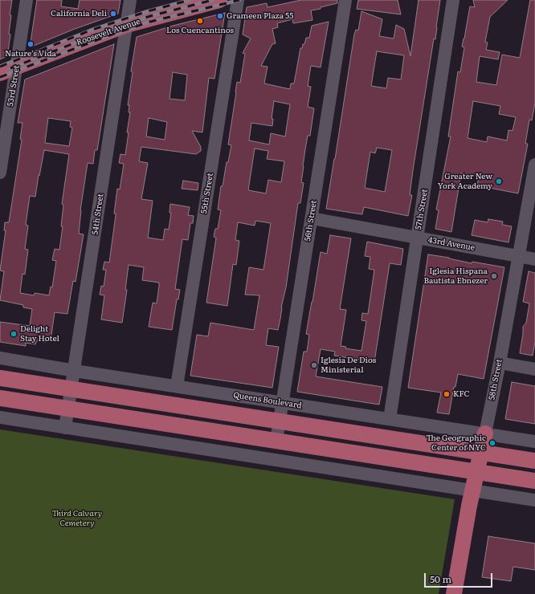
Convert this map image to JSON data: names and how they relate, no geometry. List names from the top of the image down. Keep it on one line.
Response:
{"streets":{"main road":["Roosevelt Avenue","58th Street"],"street":["53rd Street","55th Street","57th Street","54th Street","56th Street","43rd Avenue","Queens Boulevard"]},"crossings":[["Roosevelt Avenue","53rd Street"],["Roosevelt Avenue","54th Street"],["55th Street","Queens Boulevard"],["57th Street","43rd Avenue"],["57th Street","Queens Boulevard"],["54th Street","Queens Boulevard"],["56th Street","43rd Avenue"],["56th Street","Queens Boulevard"],["43rd Avenue","58th Street"],["58th Street","Queens Boulevard"]],"parks":["Third Calvary Cemetery"],"places":["California Deli","Grameen Plaza 55","Los Cuencantinos","Nature’s Vida","Greater New York Academy","Iglesia Hispana Bautista Ebnezer","Delight Stay Hotel","Iglesia De Dios Ministerial","KFC","The Geographic Center of NYC"],"scale_bar":"50 m"}
